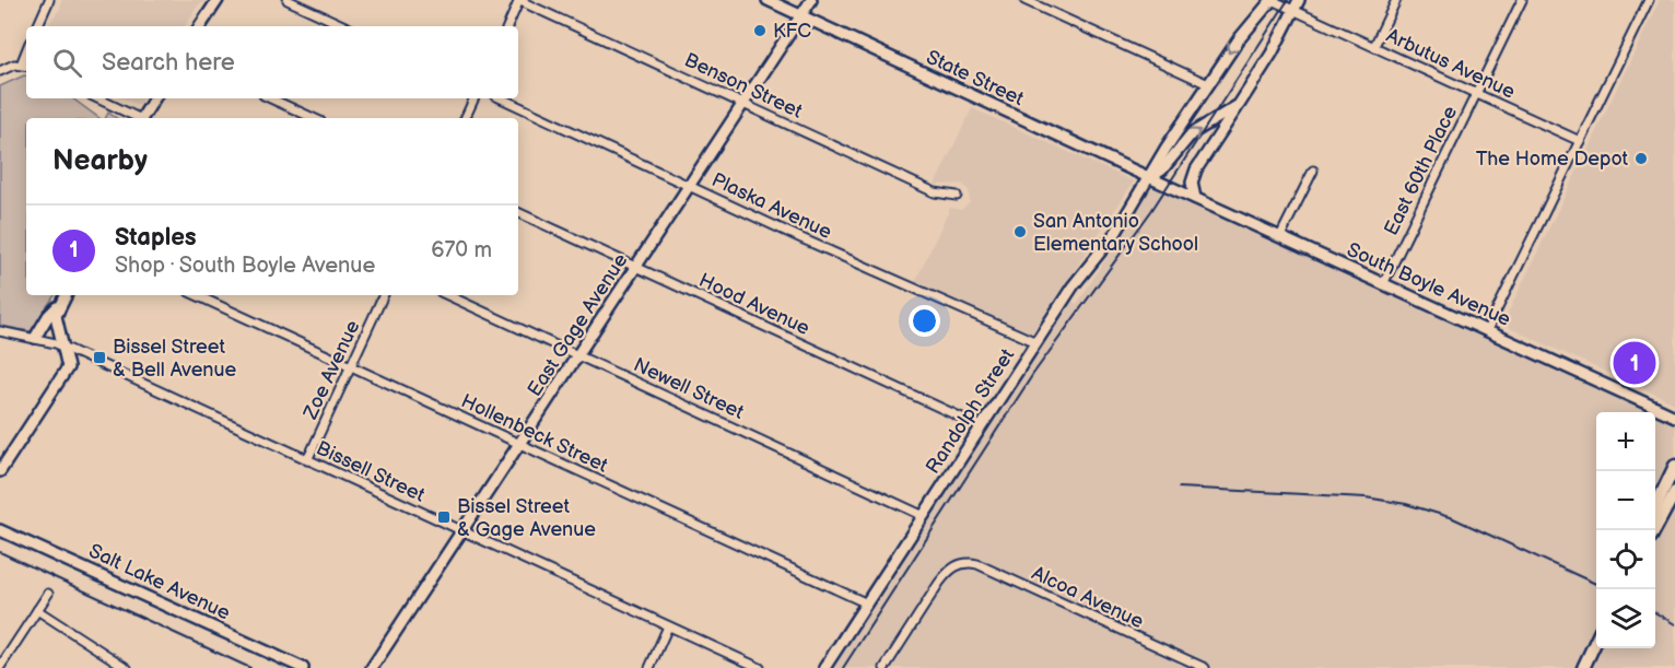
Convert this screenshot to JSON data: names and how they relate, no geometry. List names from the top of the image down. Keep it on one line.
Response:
{"streets":{"main road":["State Street","South Boyle Avenue","East Gage Avenue","Randolph Street","Salt Lake Avenue"],"street":["Arbutus Avenue","Benson Street","East 60th Place","Plaska Avenue","Hood Avenue","Zoe Avenue","Newell Street","Hollenbeck Street","Bissell Street","Alcoa Avenue"]},"crossings":[["Arbutus Avenue","East 60th Place"],["Arbutus Avenue","Randolph Street"],["State Street","South Boyle Avenue"],["State Street","East Gage Avenue"],["State Street","Randolph Street"],["Benson Street","East Gage Avenue"],["East 60th Place","South Boyle Avenue"],["Plaska Avenue","East Gage Avenue"],["Plaska Avenue","Randolph Street"],["Hood Avenue","East Gage Avenue"],["Hood Avenue","Randolph Street"],["East Gage Avenue","Newell Street"],["East Gage Avenue","Hollenbeck Street"],["East Gage Avenue","Bissell Street"],["Zoe Avenue","Hollenbeck Street"],["Zoe Avenue","Bissell Street"],["Newell Street","Randolph Street"],["Randolph Street","Hollenbeck Street"]],"places":{"other":["KFC","The Home Depot","San Antonio Elementary School"],"transit":["Bissel Street & Bell Avenue","Bissel Street & Gage Avenue"]},"page":{"search":"Search here","heading":"Nearby","list":[{"mark":"1","name":"Staples","note":"Shop · South Boyle Avenue","value":"670 m"}],"pins":"1","map_buttons":["+","−"]}}
